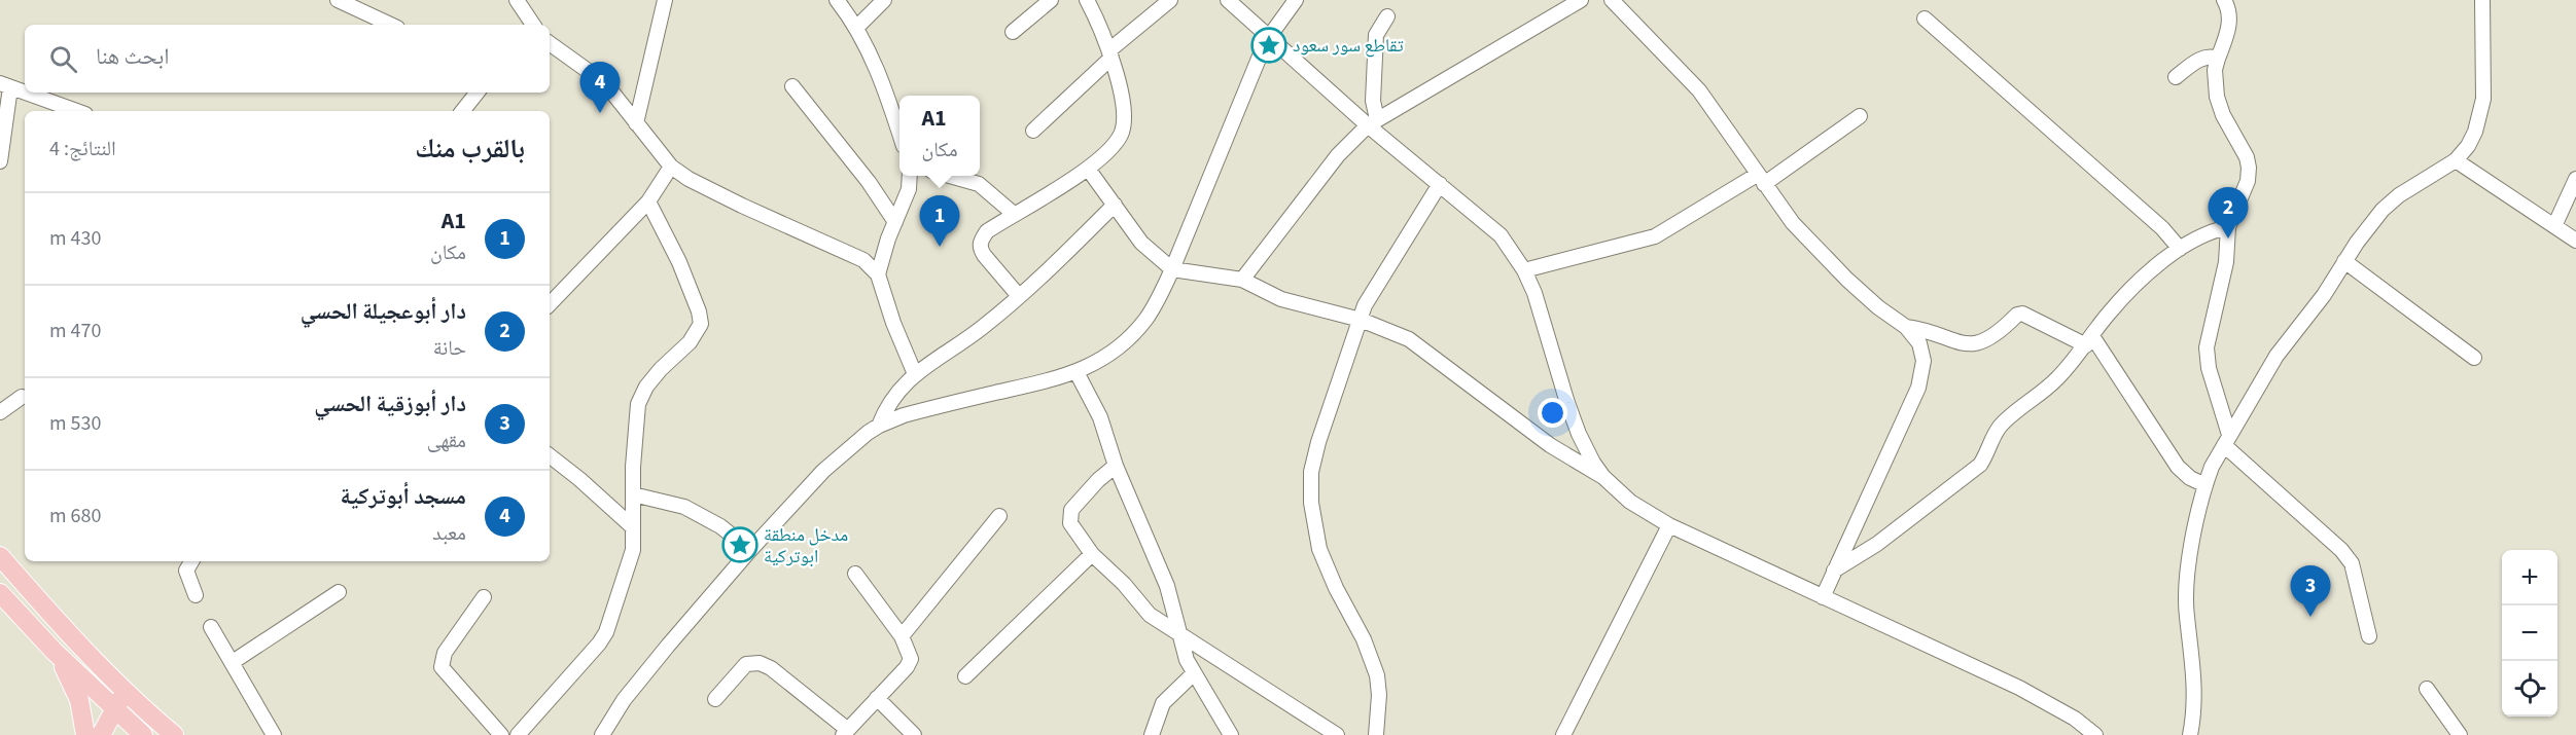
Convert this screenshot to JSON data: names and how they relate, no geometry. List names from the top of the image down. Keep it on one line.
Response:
{"places":{"place":["تقاطع سور سعود","مدخل منطقة ابوتركية"]},"page":{"search":"ابحث هنا","pins":["4","2","1","3"],"popup":["A1","مكان"],"heading":["بالقرب منك","النتائج: 4"],"list":[{"mark":"1","name":"A1","note":"مكان","value":"430 m"},{"mark":"2","name":"دار أبوعجيلة الحسي","note":"حانة","value":"470 m"},{"mark":"3","name":"دار أبوزقية الحسي","note":"مقهى","value":"530 m"},{"mark":"4","name":"مسجد أبوتركية","note":"معبد","value":"680 m"}],"map_buttons":["+","−"]}}
